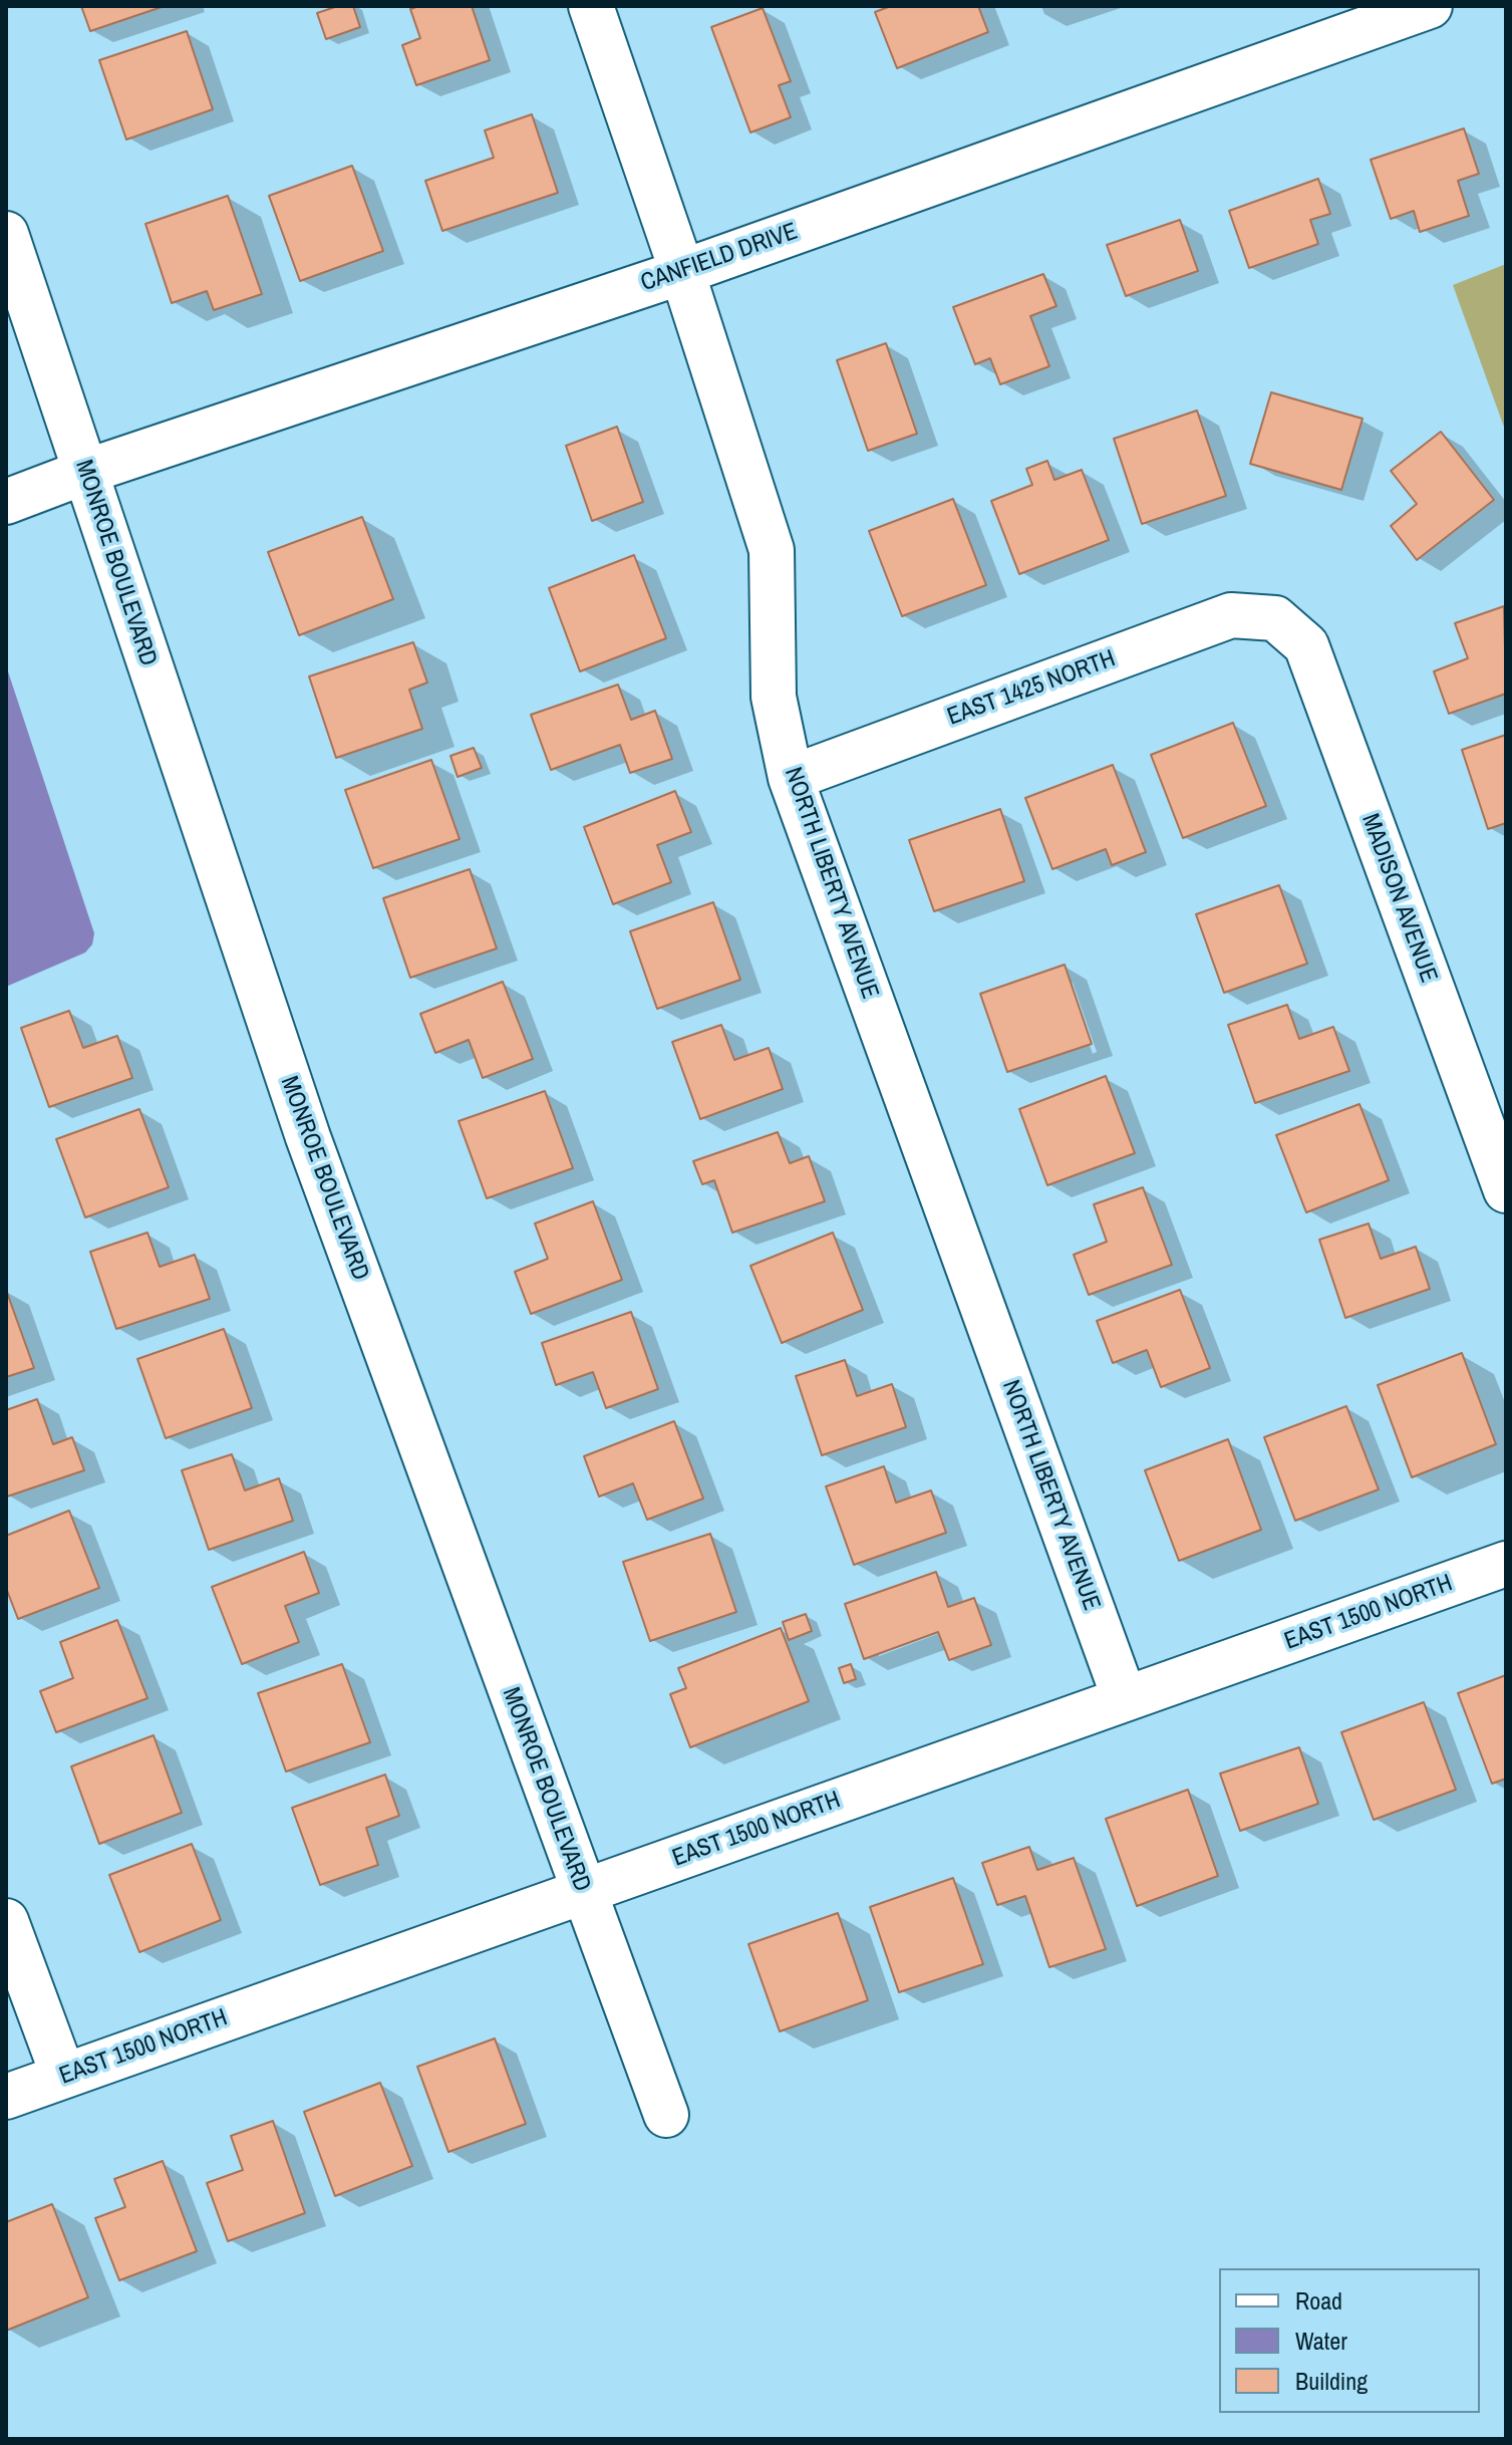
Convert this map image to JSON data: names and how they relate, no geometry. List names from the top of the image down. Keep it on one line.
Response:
{"streets":{"street":["CANFIELD DRIVE","MONROE BOULEVARD","EAST 1425 NORTH","NORTH LIBERTY AVENUE","MADISON AVENUE","EAST 1500 NORTH"]},"crossings":[["CANFIELD DRIVE","MONROE BOULEVARD"],["CANFIELD DRIVE","NORTH LIBERTY AVENUE"],["MONROE BOULEVARD","EAST 1500 NORTH"],["EAST 1425 NORTH","NORTH LIBERTY AVENUE"],["EAST 1425 NORTH","MADISON AVENUE"],["NORTH LIBERTY AVENUE","EAST 1500 NORTH"]],"legend":["Road","Water","Building"]}
